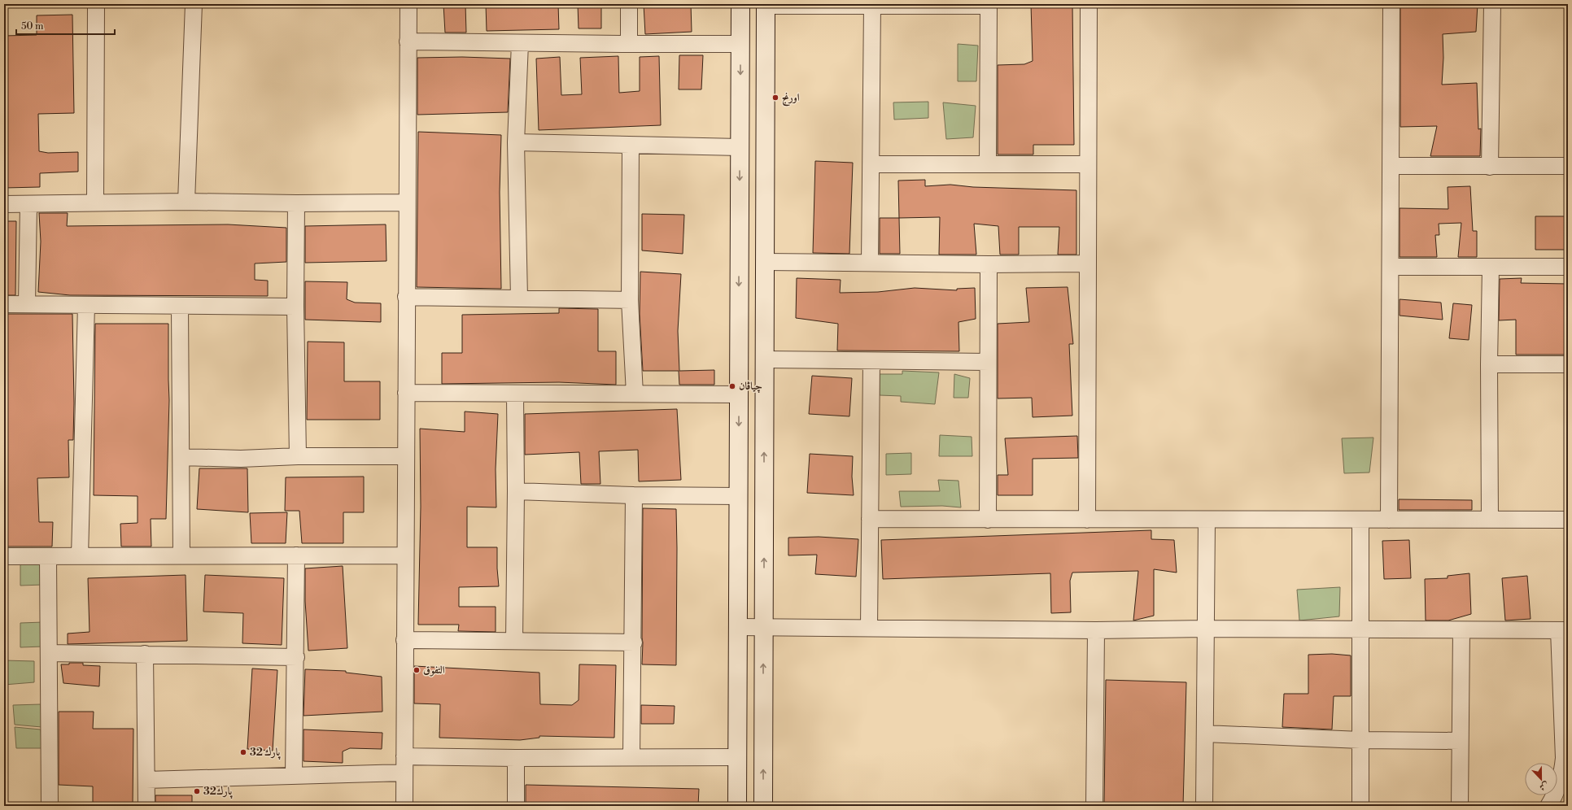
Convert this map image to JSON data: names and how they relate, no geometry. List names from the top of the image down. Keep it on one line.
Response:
{"places":["اورنج","چياڤان","التفوق","32 پارك","32پارك"],"scale_bar":"50 m","north":"bottom"}
